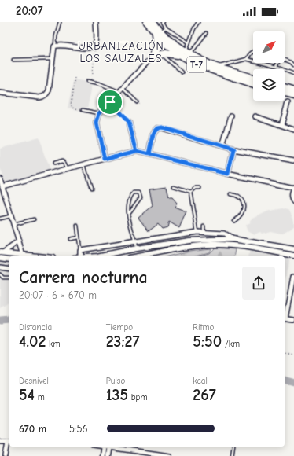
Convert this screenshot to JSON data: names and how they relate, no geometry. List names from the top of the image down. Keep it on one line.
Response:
{"streets":{"highway":["T-7"]},"districts":["URBANIZACIÓN LOS SAUZALES"],"north":"top right","page":{"status":"20:07","heading":["Carrera nocturna","20:07 · 6 × 670 m"],"stats":[["Distancia","4.02 km"],["Tiempo","23:27"],["Ritmo","5:50 /km"],["Desnivel","54 m"],["Pulso","135 bpm"],["kcal","267"]],"list":[{"name":"670 m","note":"5:56"}]}}
